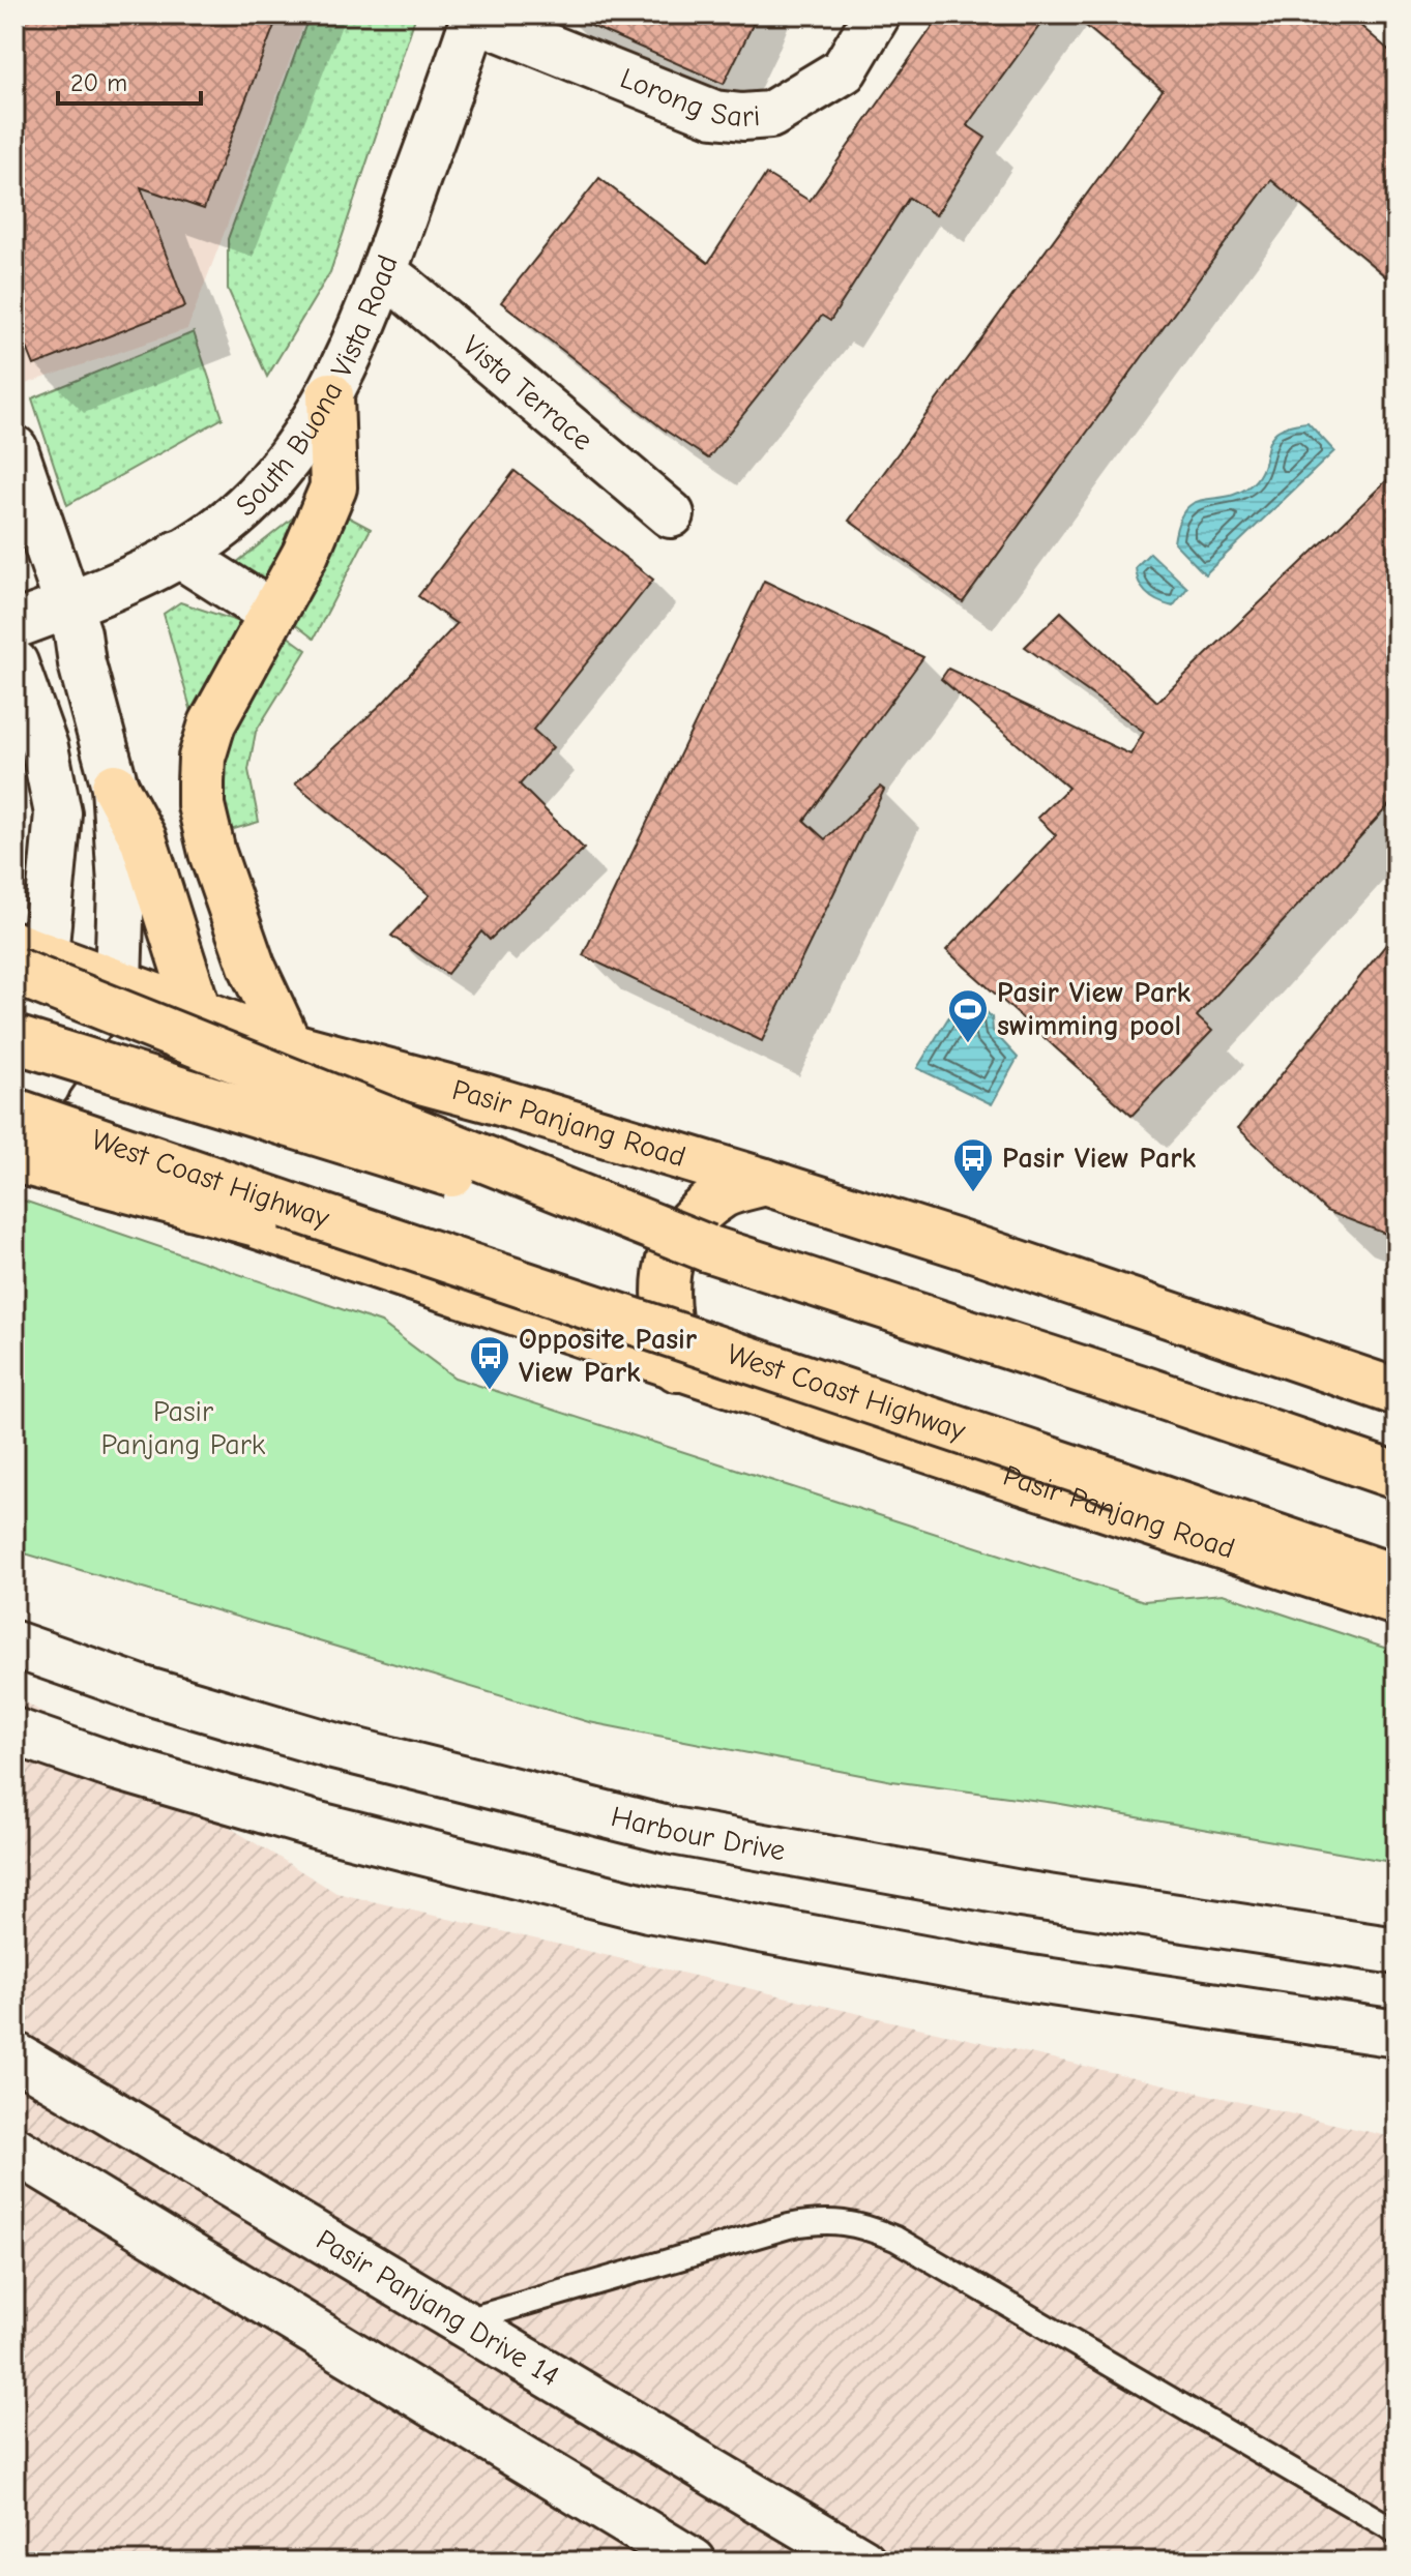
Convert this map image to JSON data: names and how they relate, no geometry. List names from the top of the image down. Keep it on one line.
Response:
{"streets":{"main road":["Pasir Panjang Road","West Coast Highway"],"street":["Lorong Sari","South Buona Vista Road","Vista Terrace","Harbour Drive","Pasir Panjang Drive 14"]},"crossings":[["Lorong Sari","South Buona Vista Road"],["South Buona Vista Road","Vista Terrace"],["Pasir Panjang Road","West Coast Highway"]],"parks":["Pasir Panjang Park"],"places":{"sports":["Pasir View Park swimming pool"],"bus stop":["Pasir View Park","Opposite Pasir View Park"]},"scale_bar":"20 m"}
